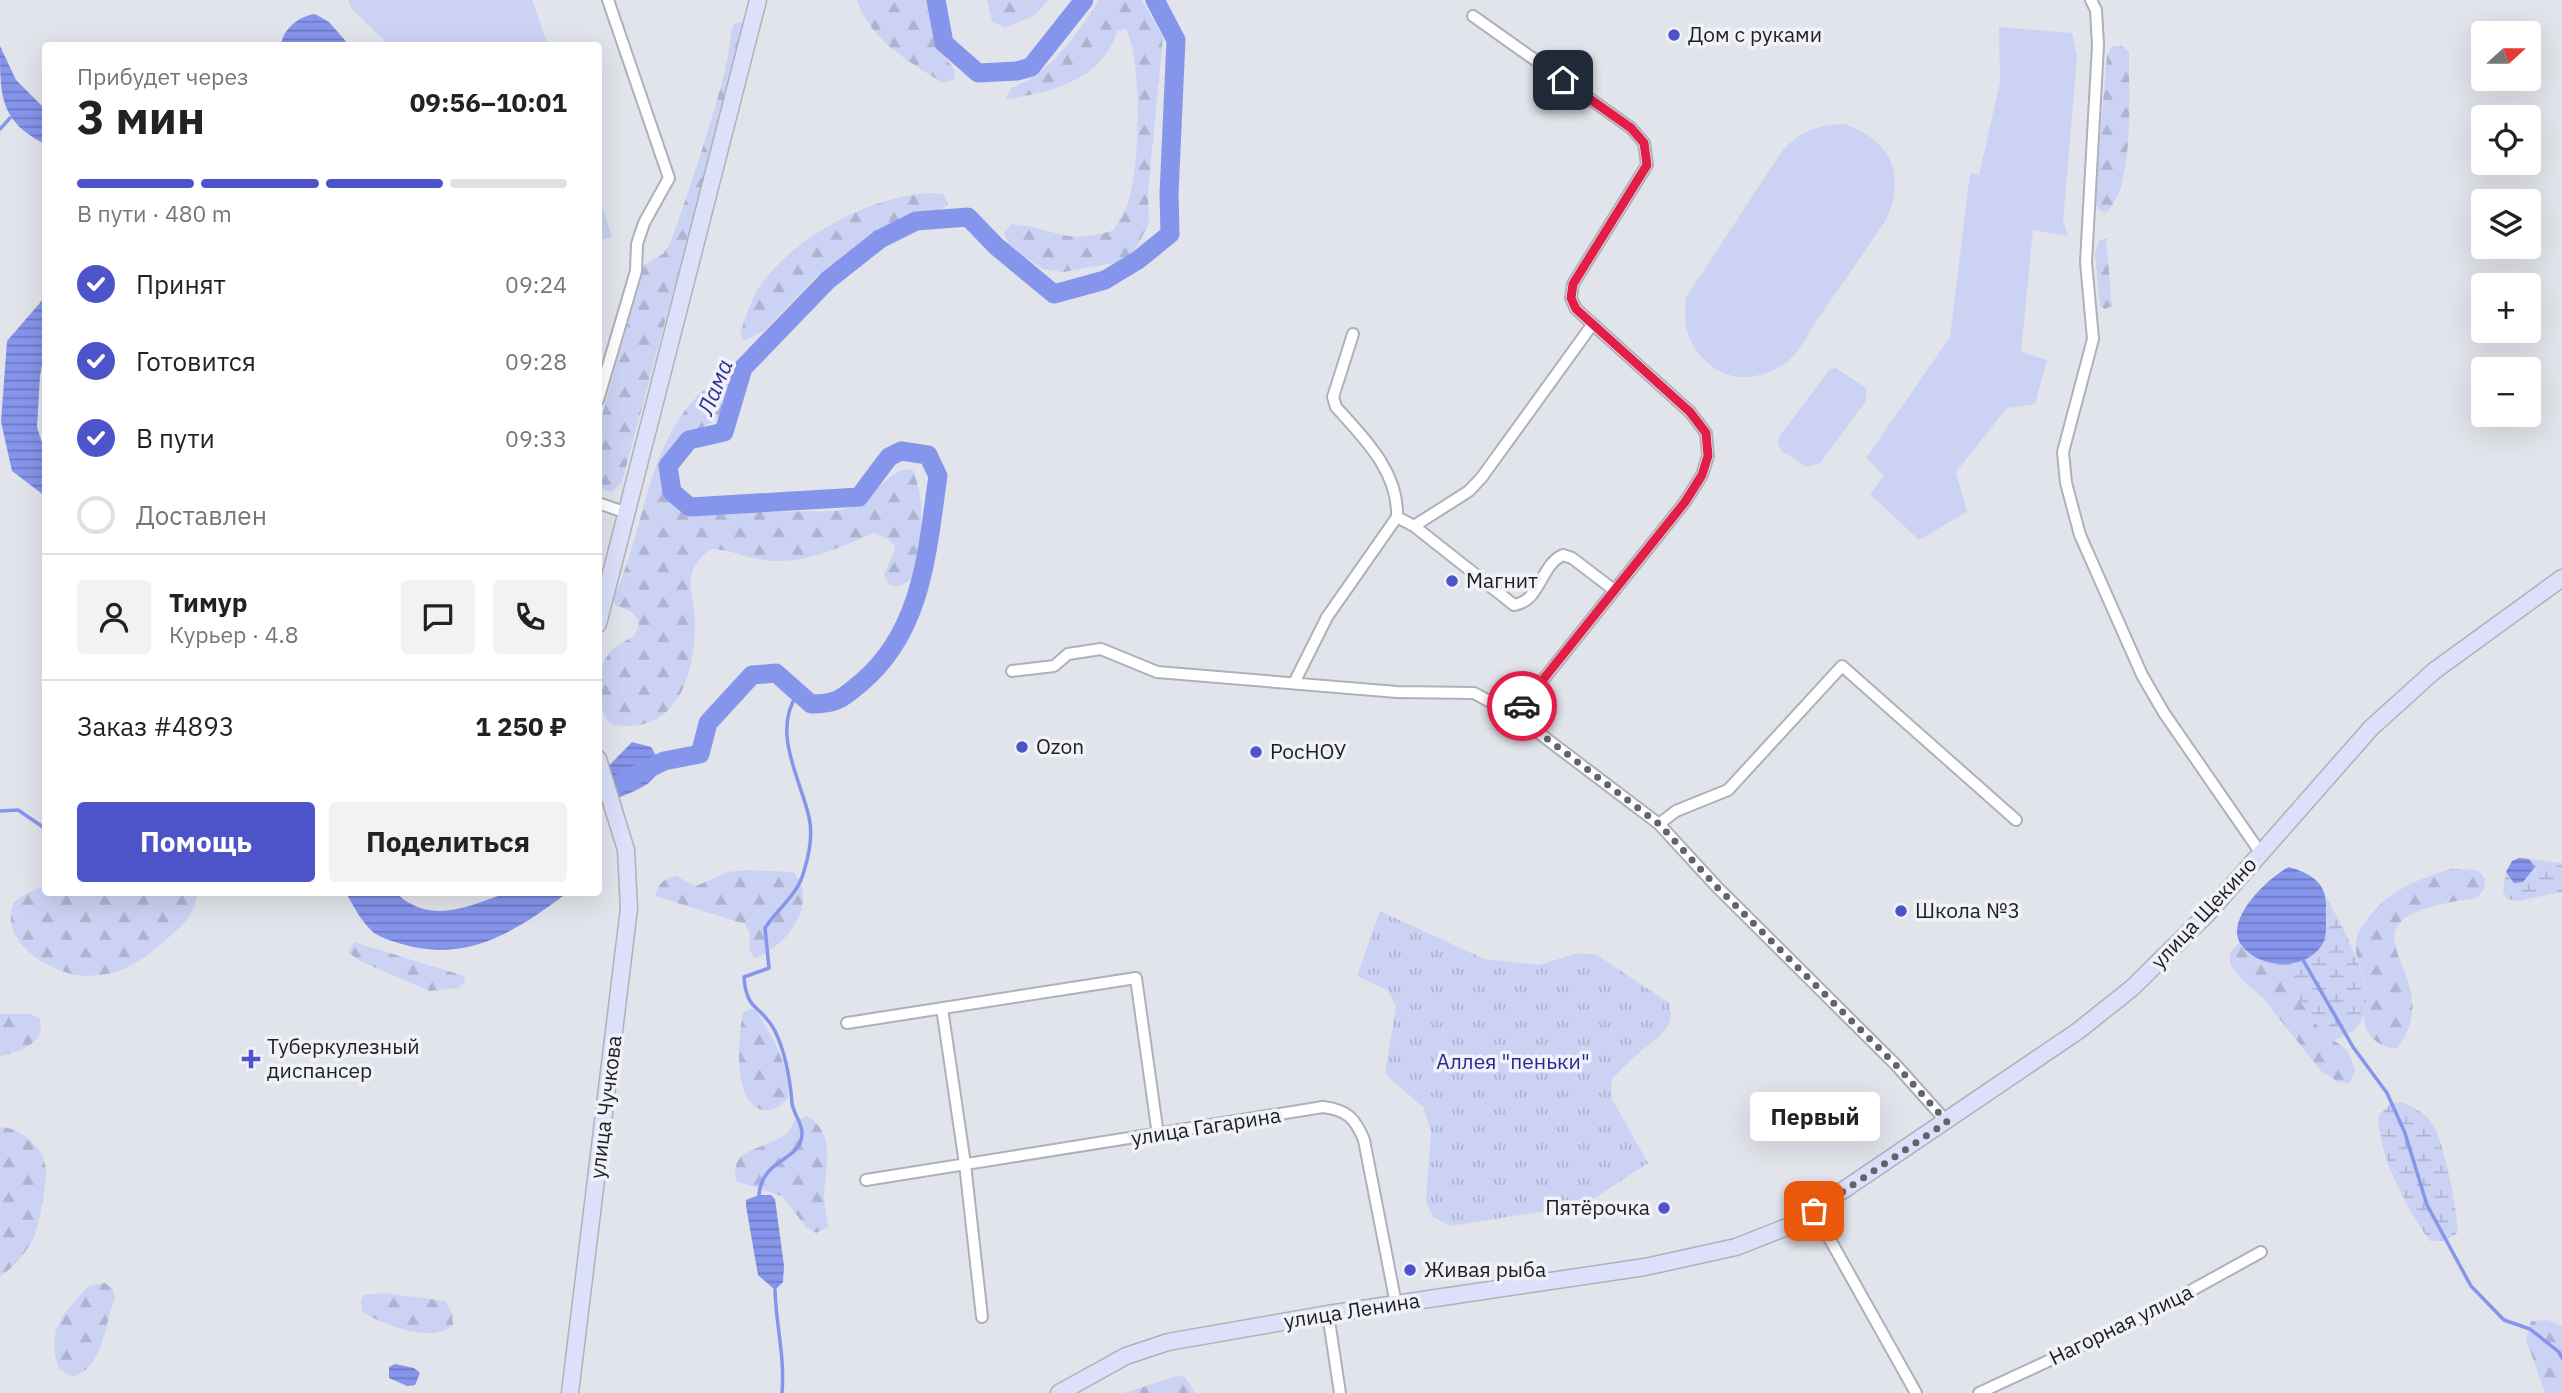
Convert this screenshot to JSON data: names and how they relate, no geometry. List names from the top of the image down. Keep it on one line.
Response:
{"streets":{"main road":["улица Щекино","улица Чучкова","улица Ленина"],"street":["улица Гагарина","Нагорная улица"]},"crossings":[["улица Щекино","улица Ленина"],["улица Гагарина","улица Ленина"]],"water":["Лама"],"parks":["Аллея \"пеньки\""],"places":{"other":["Дом с руками","Магнит","Ozon","РосНОУ","Школа №3","Пятёрочка","Первый","Живая рыба"],"health":["Туберкулезный диспансер"]},"north":"right","page":{"map_buttons":["+","−"],"heading":["3 мин","Прибудет через","09:56–10:01"],"panel":["Тимур","Курьер · 4.8","Заказ #4893","1 250 ₽"],"bar":"В пути · 480 m","list":[["Принят","09:24"],["Готовится","09:28"],["В пути","09:33"],"Доставлен"],"buttons":["Помощь","Поделиться"],"bubble":"Первый"}}
